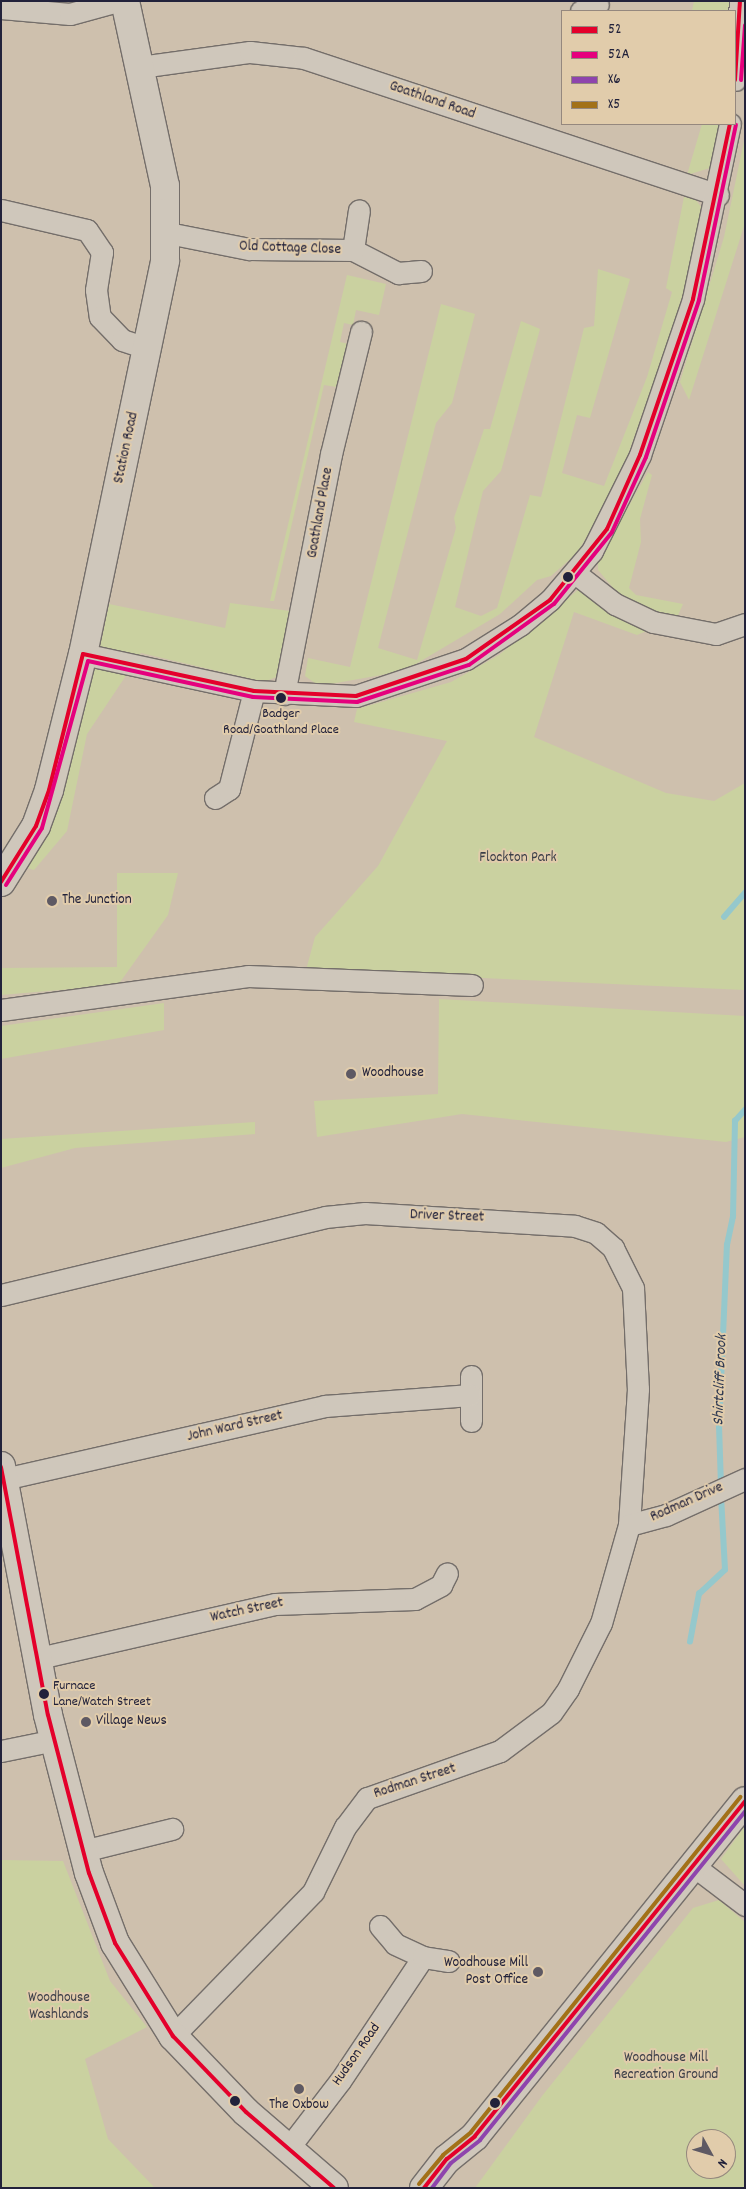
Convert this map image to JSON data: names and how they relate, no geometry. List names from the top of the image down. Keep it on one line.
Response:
{"streets":{"main road":["Station Road"],"street":["Goathland Road","Old Cottage Close","Goathland Place","Driver Street","John Ward Street","Rodman Drive","Watch Street","Rodman Street","Hudson Road"]},"crossings":[["Goathland Road","Station Road"],["Old Cottage Close","Station Road"],["Driver Street","Rodman Drive"],["Driver Street","Rodman Street"],["Rodman Drive","Rodman Street"]],"water":["Shirtcliff Brook"],"parks":["Flockton Park","Woodhouse Washlands","Woodhouse Mill Recreation Ground"],"places":["Badger Road/Goathland Place","The Junction","Woodhouse","Furnace Lane/Watch Street","Village News","Woodhouse Mill Post Office","The Oxbow"],"lines":["transit line 52","transit line 52A","transit line X5","transit line X6"],"legend":["52","52A","X6","X5"],"north":"bottom right"}
